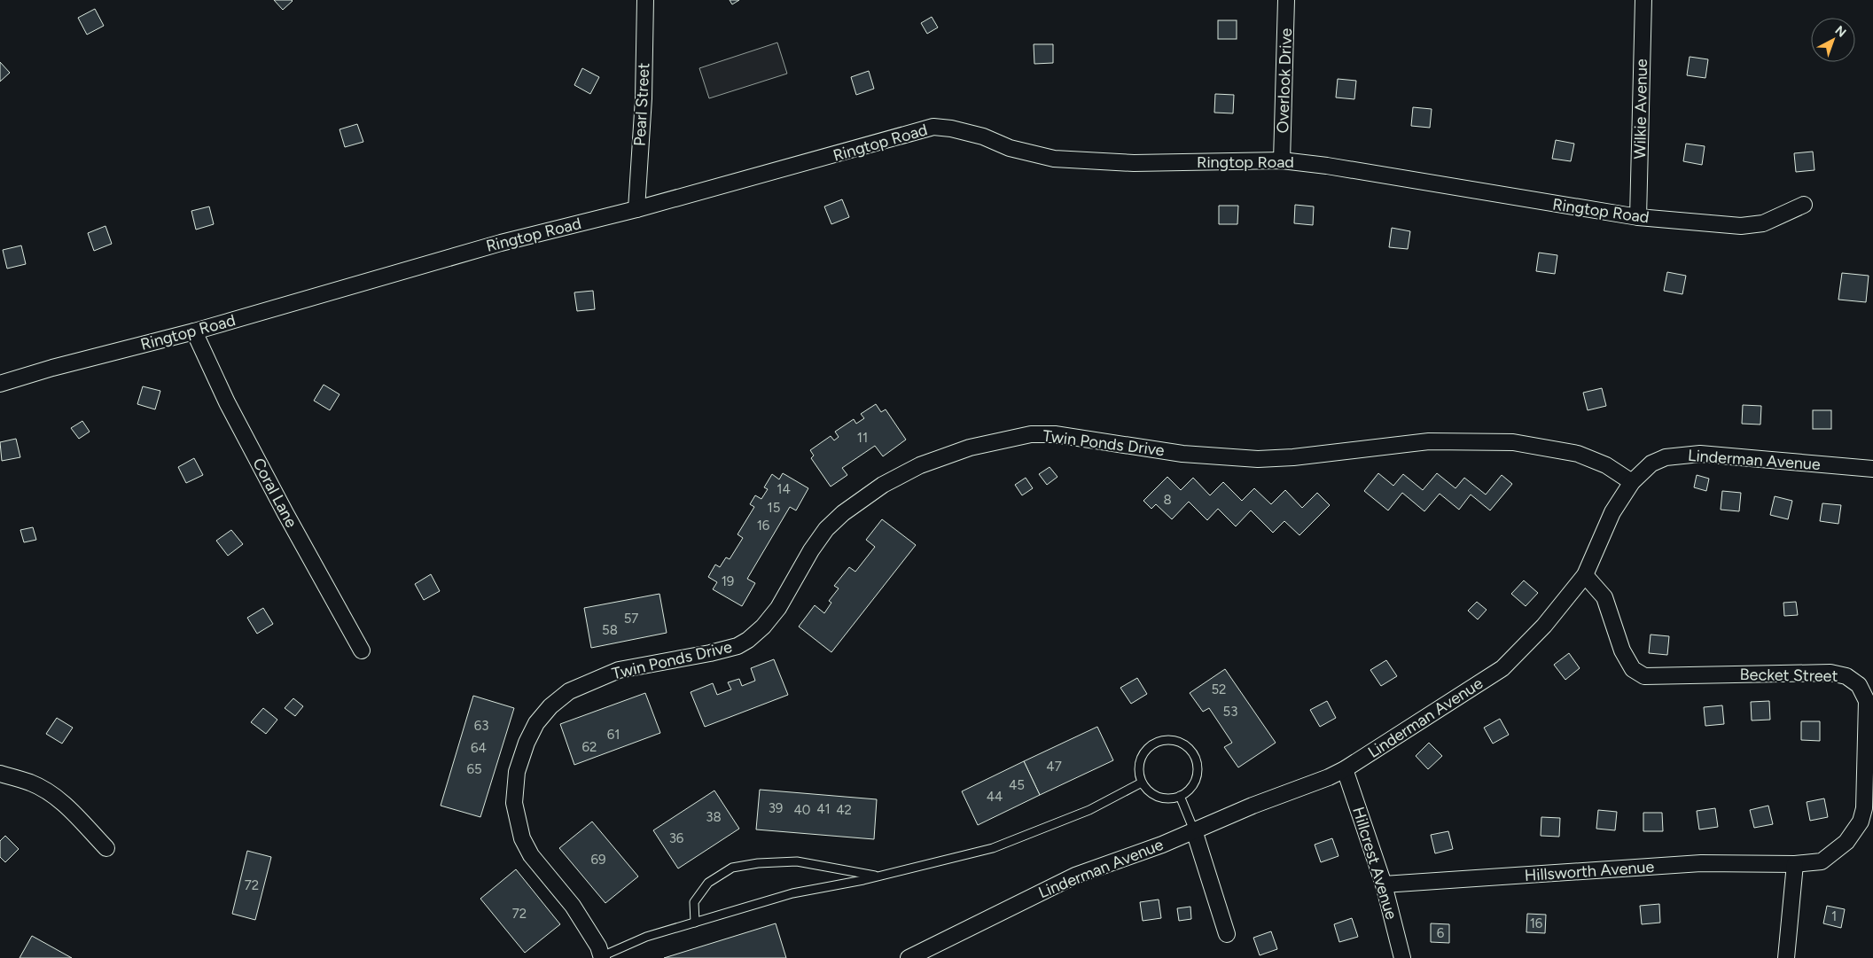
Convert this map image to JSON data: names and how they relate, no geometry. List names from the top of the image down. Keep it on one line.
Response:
{"streets":{"street":["Overlook Drive","Pearl Street","Wilkie Avenue","Ringtop Road","Twin Ponds Drive","Linderman Avenue","Coral Lane","Becket Street","Hillcrest Avenue","Hillsworth Avenue"]},"crossings":[["Overlook Drive","Ringtop Road"],["Pearl Street","Ringtop Road"],["Wilkie Avenue","Ringtop Road"],["Ringtop Road","Coral Lane"],["Twin Ponds Drive","Linderman Avenue"],["Linderman Avenue","Becket Street"],["Linderman Avenue","Hillcrest Avenue"],["Becket Street","Hillsworth Avenue"],["Hillcrest Avenue","Hillsworth Avenue"]],"house_numbers":["11","14","8","15","16","19","57","58","52","53","63","61","62","64","47","65","45","44","39","41","40","42","38","36","69","72","72","1","16","6"],"north":"top right"}
